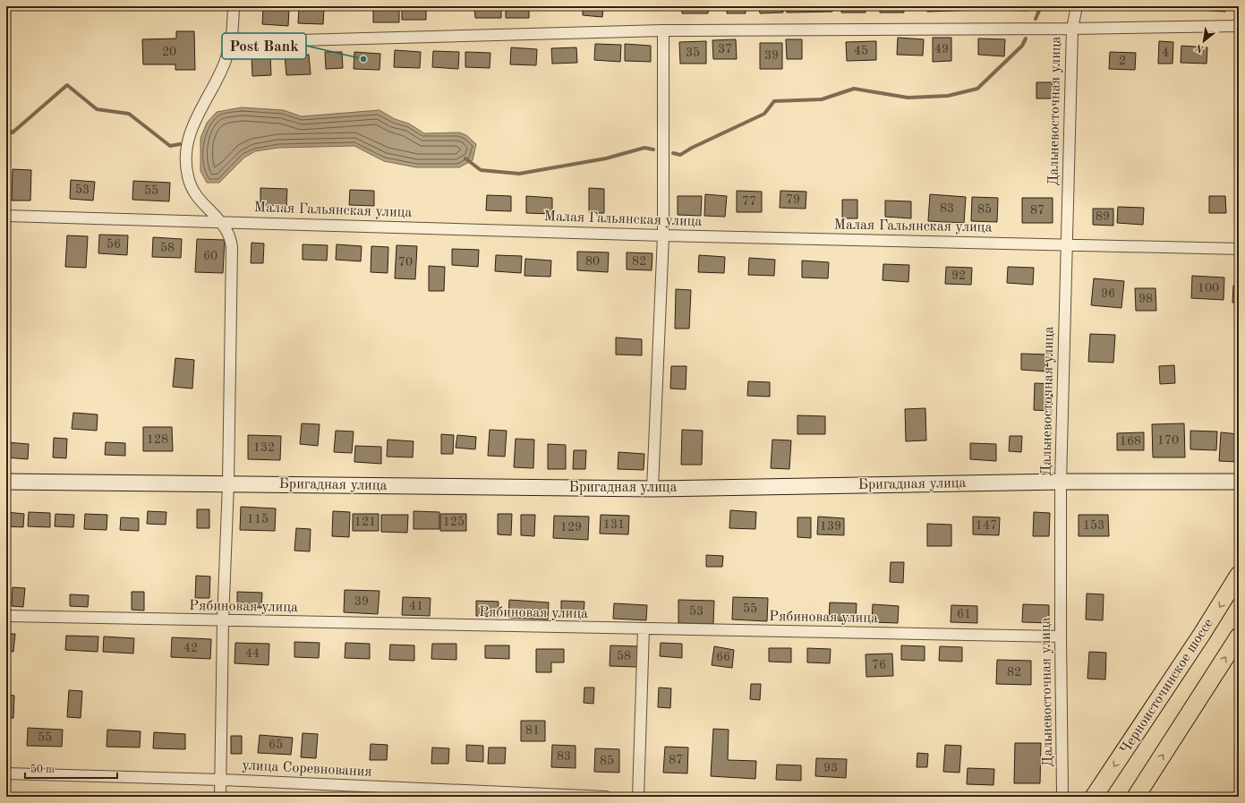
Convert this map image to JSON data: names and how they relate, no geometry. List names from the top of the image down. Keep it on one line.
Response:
{"streets":{"main road":["Черноисточинское шоссе"],"street":["Дальневосточная улица","Малая Гальянская улица","Бригадная улица","Рябиновая улица","улица Соревнования"]},"crossings":[["Дальневосточная улица","Малая Гальянская улица"],["Дальневосточная улица","Бригадная улица"],["Дальневосточная улица","Рябиновая улица"]],"places":["Post Bank"],"house_numbers":["37","49","45","20","35","4","39","2","53","55","79","77","83","85","87","89","56","58","60","80","82","70","92","100","96","98","128","170","168","132","115","121","125","131","147","153","139","129","39","41","55","53","61","42","44","58","66","76","82","81","55","65","83","87","85","93"],"scale_bar":"50 m","north":"bottom left"}
